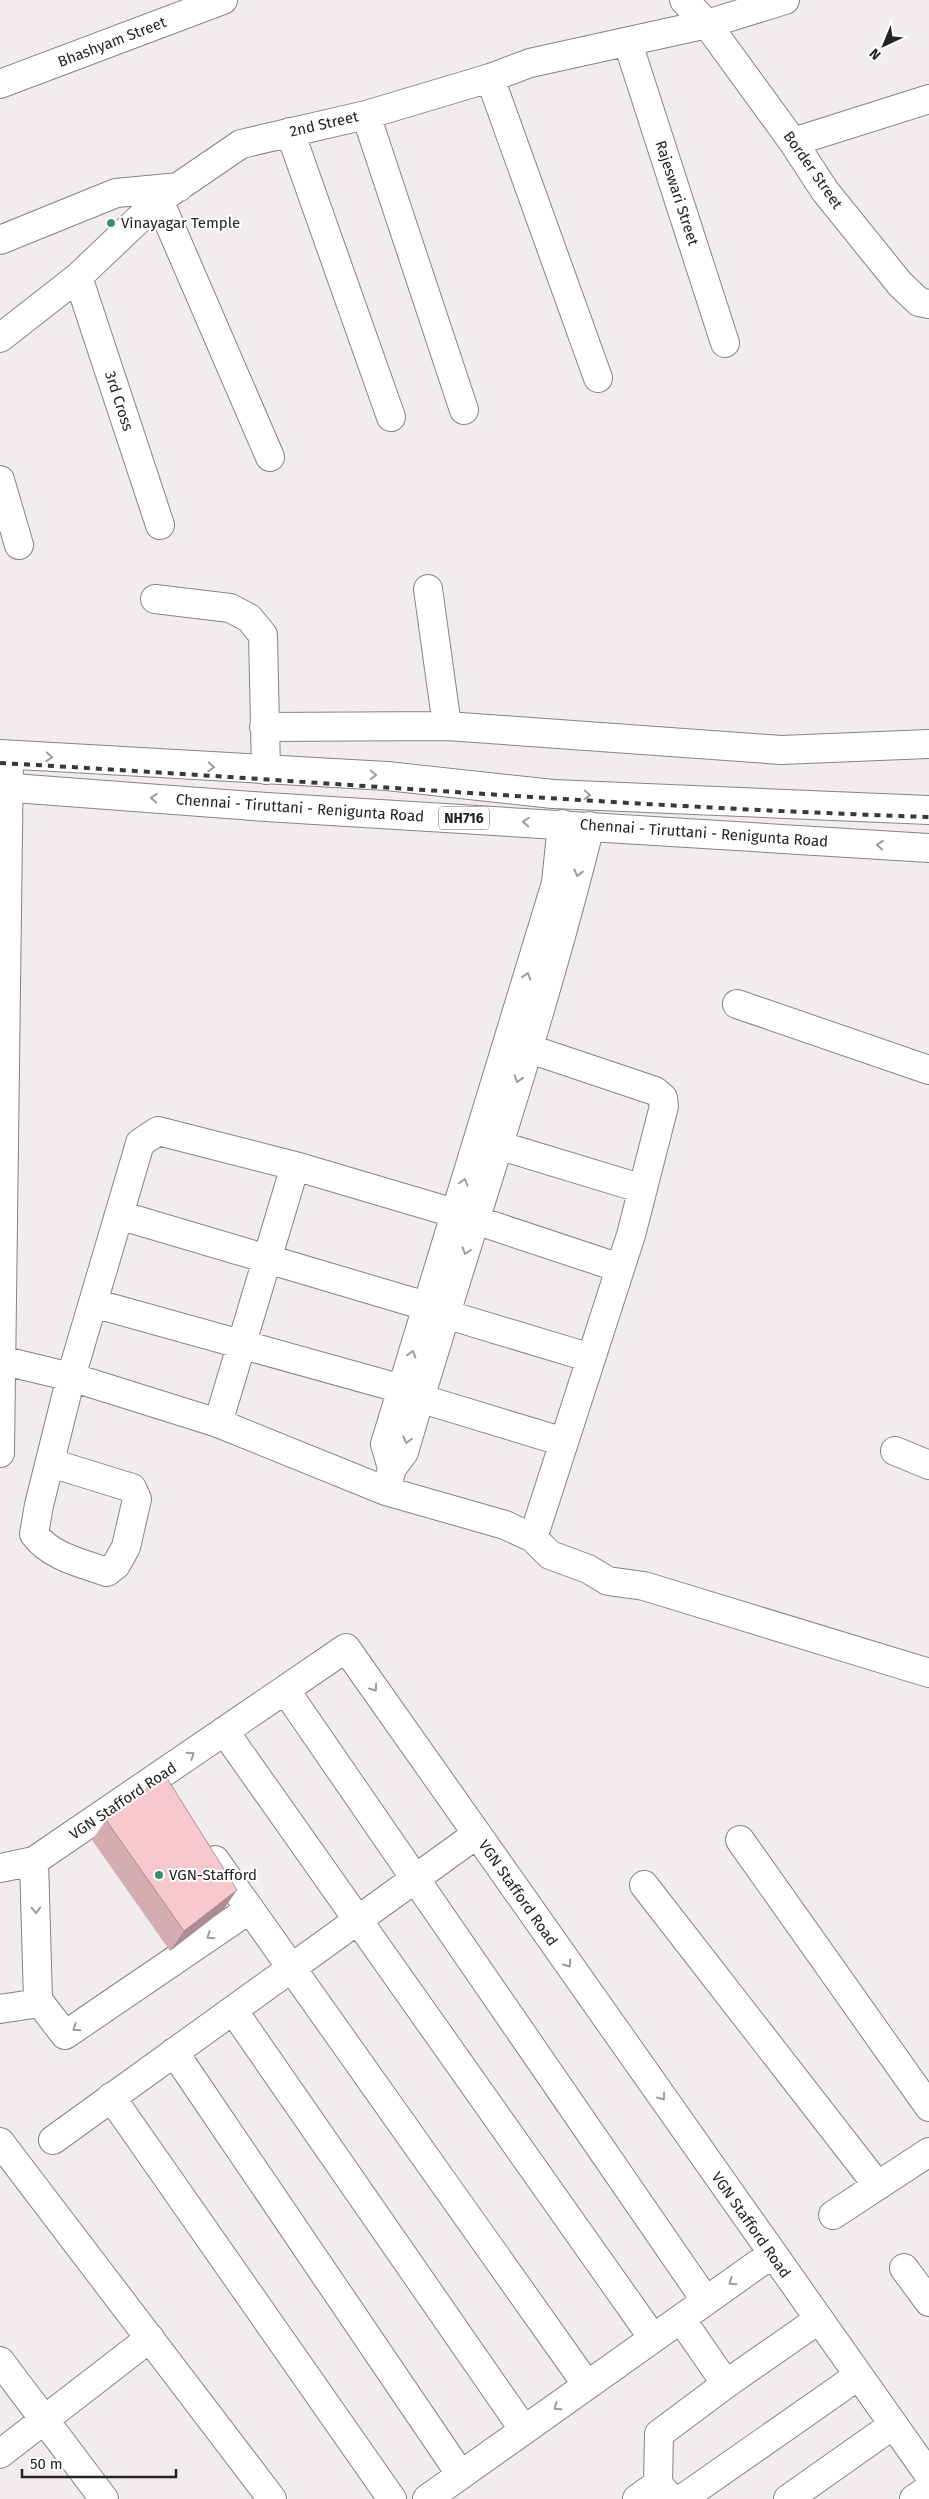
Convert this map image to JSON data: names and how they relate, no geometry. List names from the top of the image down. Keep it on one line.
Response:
{"streets":{"main road":["Bhashyam Street","2nd Street","Border Street","Rajeswari Street","3rd Cross","Chennai - Tiruttani - Renigunta Road","NH716","VGN Stafford Road"]},"crossings":[["2nd Street","Border Street"],["2nd Street","Rajeswari Street"],["2nd Street","3rd Cross"]],"places":["Vinayagar Temple","VGN-Stafford"],"scale_bar":"50 m","north":"bottom left"}
